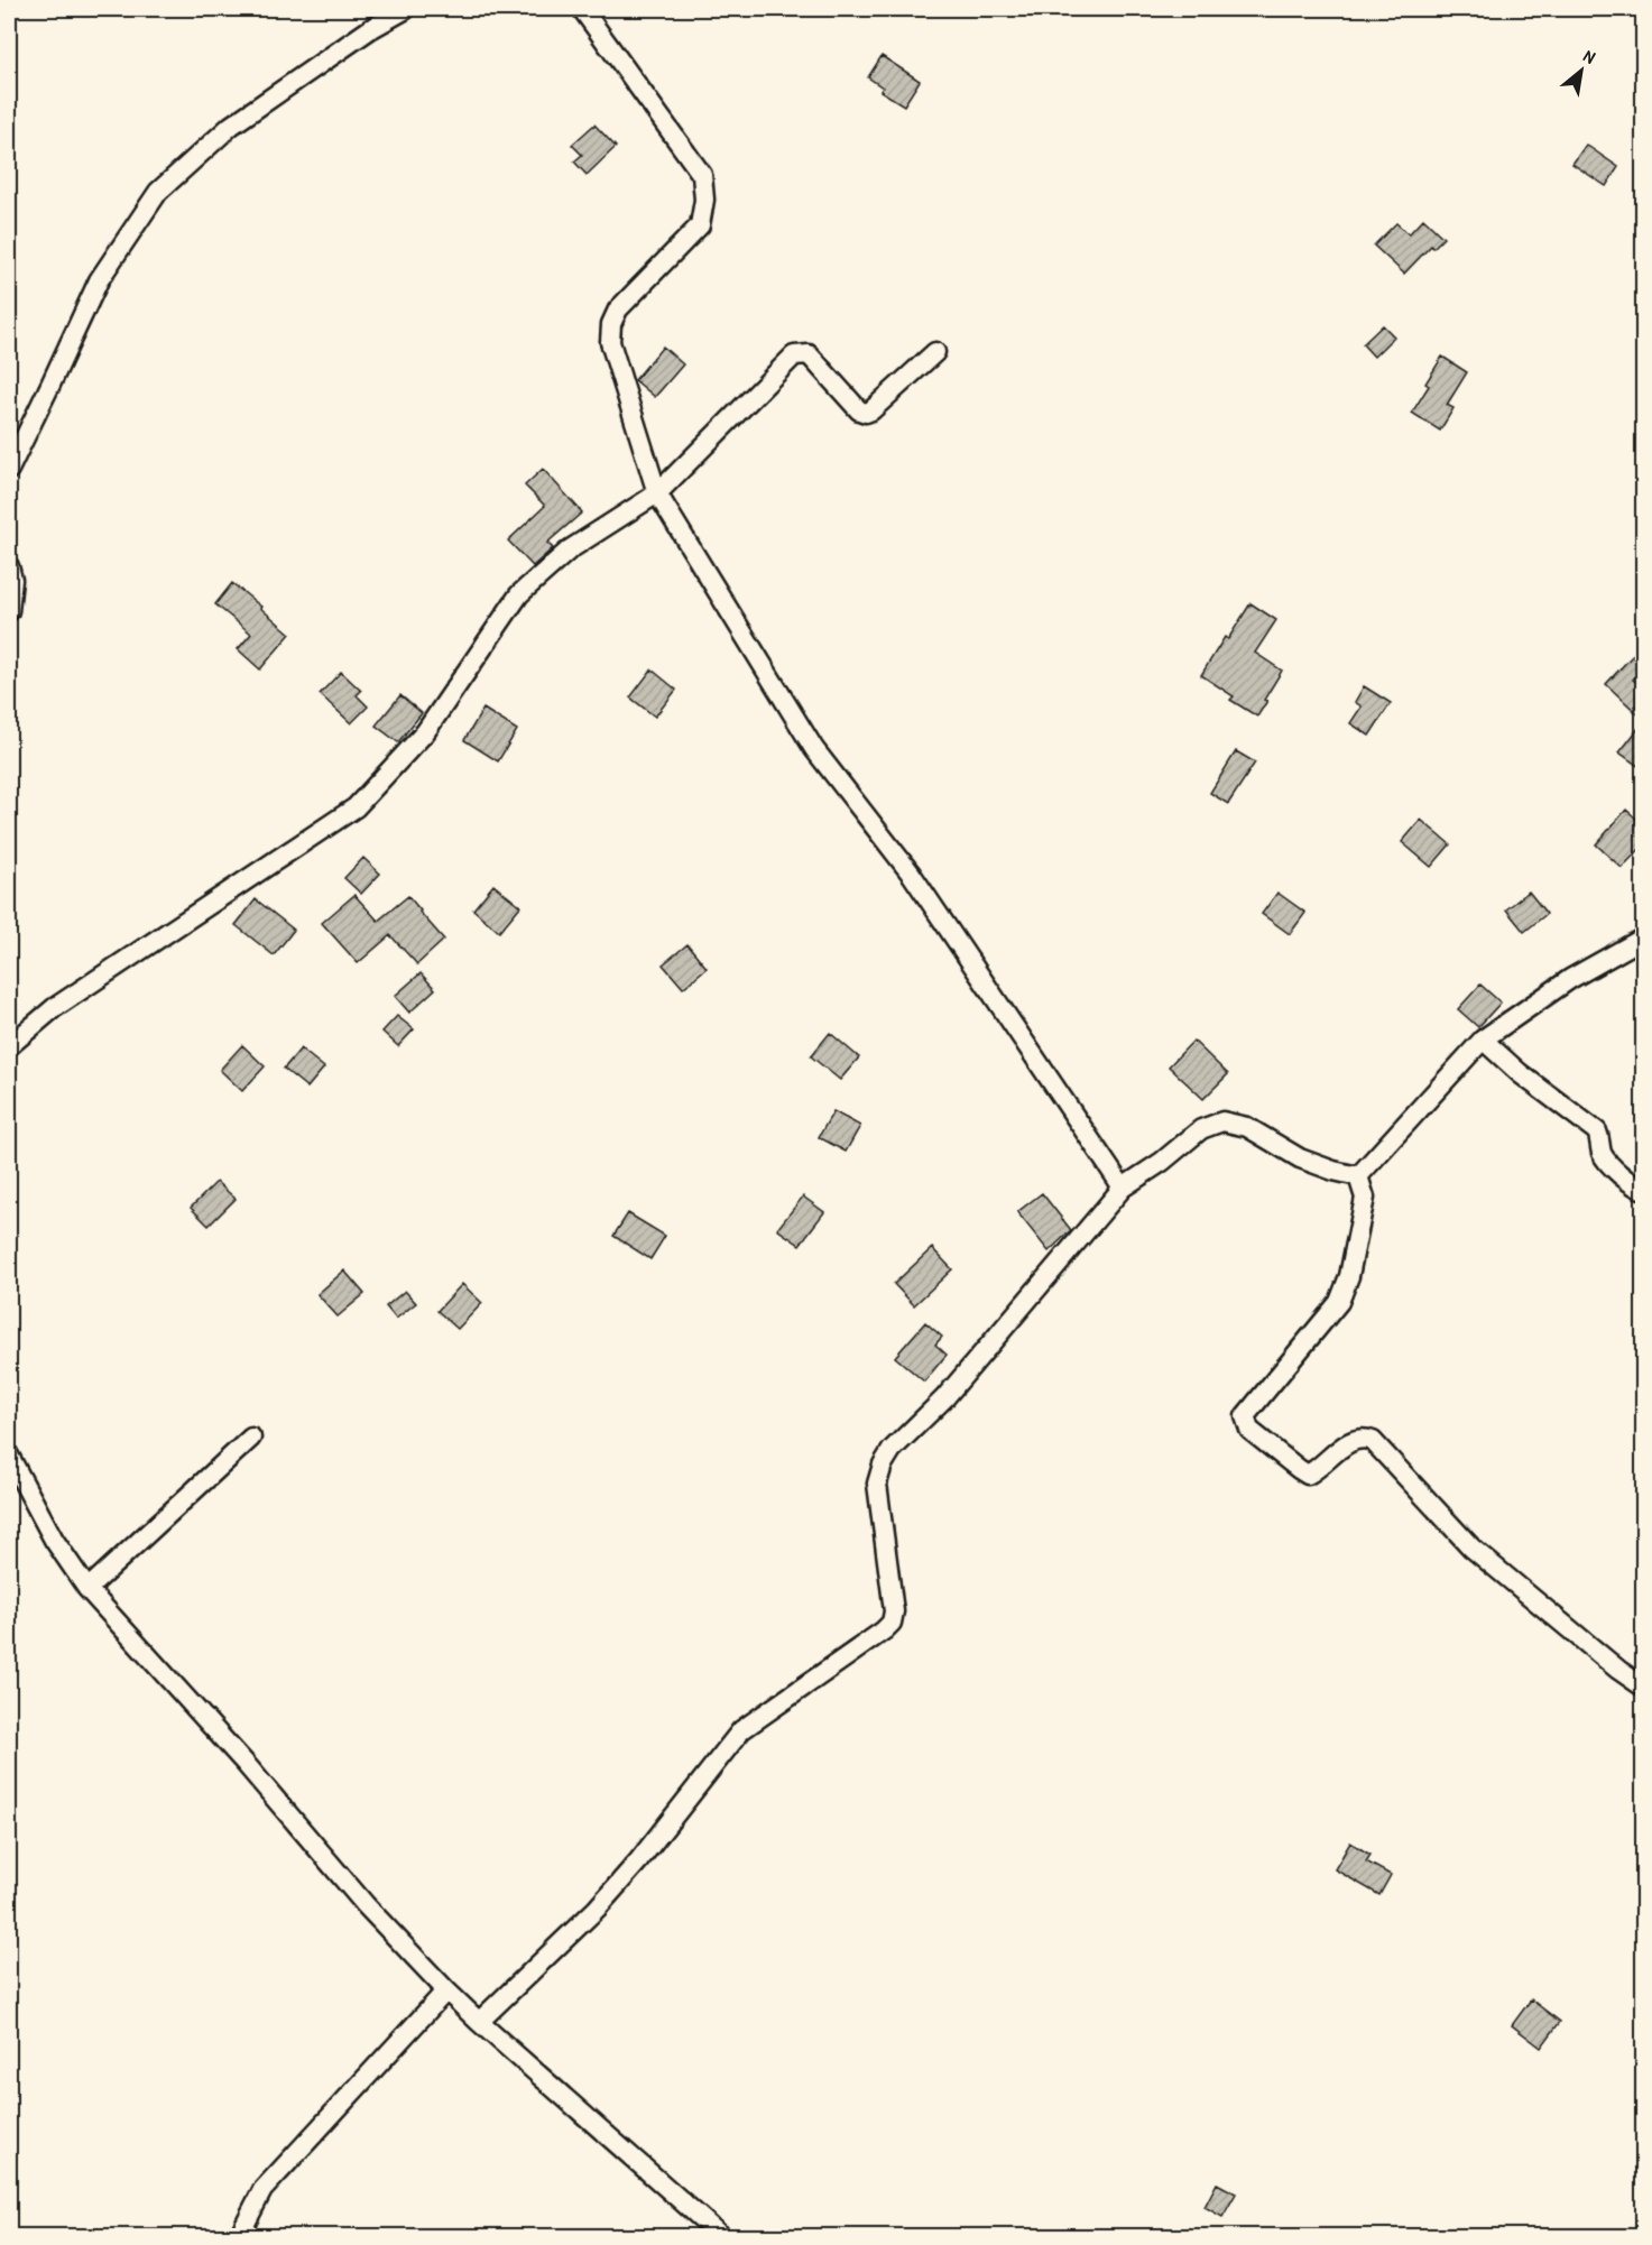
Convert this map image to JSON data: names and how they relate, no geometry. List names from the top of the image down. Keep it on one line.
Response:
{"north":"top right"}
